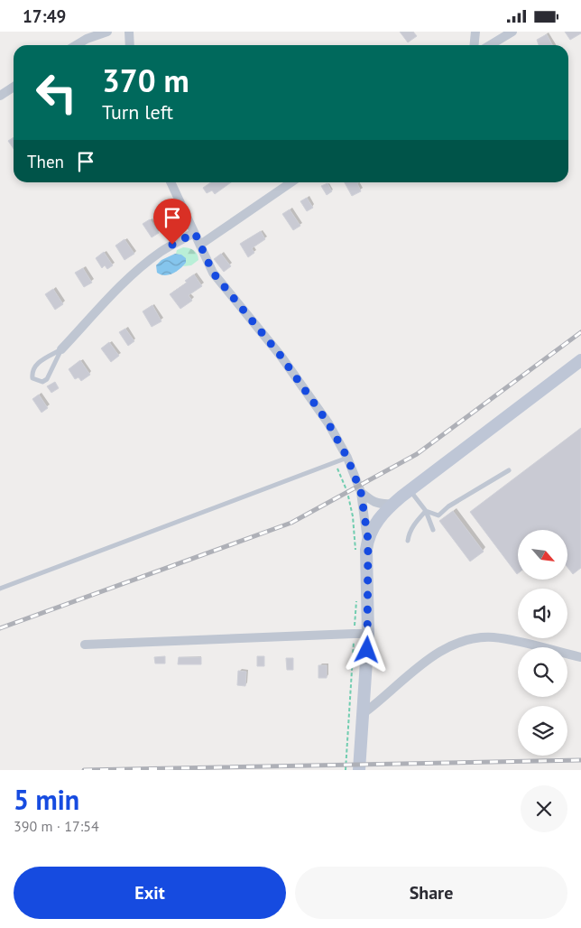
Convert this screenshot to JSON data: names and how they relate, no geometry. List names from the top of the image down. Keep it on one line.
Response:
{"north":"bottom right","page":{"status":"17:49","turn":["370 m","Turn left"],"then":"Then","heading":["5 min","390 m · 17:54"],"buttons":["Exit","Share"]}}
